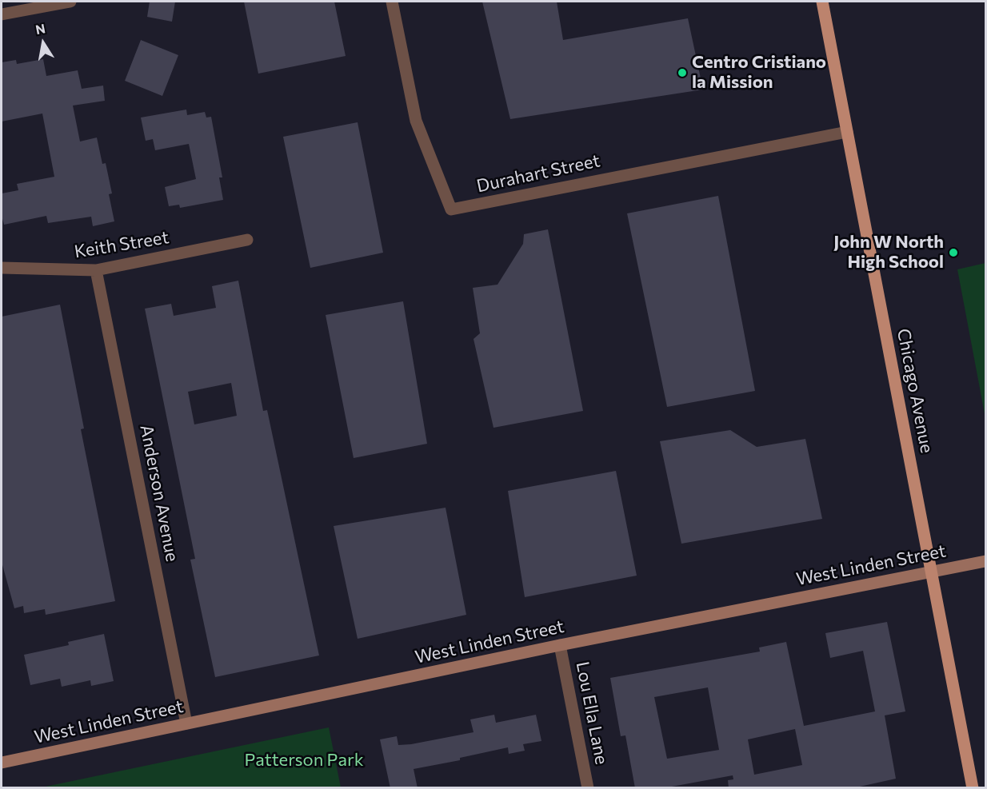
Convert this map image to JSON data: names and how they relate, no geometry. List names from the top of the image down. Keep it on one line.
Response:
{"streets":{"main road":["Chicago Avenue"],"street":["Durahart Street","Keith Street","Anderson Avenue","West Linden Street","Lou Ella Lane"]},"crossings":[["Durahart Street","Chicago Avenue"],["Keith Street","Anderson Avenue"],["Chicago Avenue","West Linden Street"],["Anderson Avenue","West Linden Street"],["West Linden Street","Lou Ella Lane"]],"parks":["Patterson Park"],"places":["Centro Cristiano la Mission","John W North High School"],"north":"top"}
